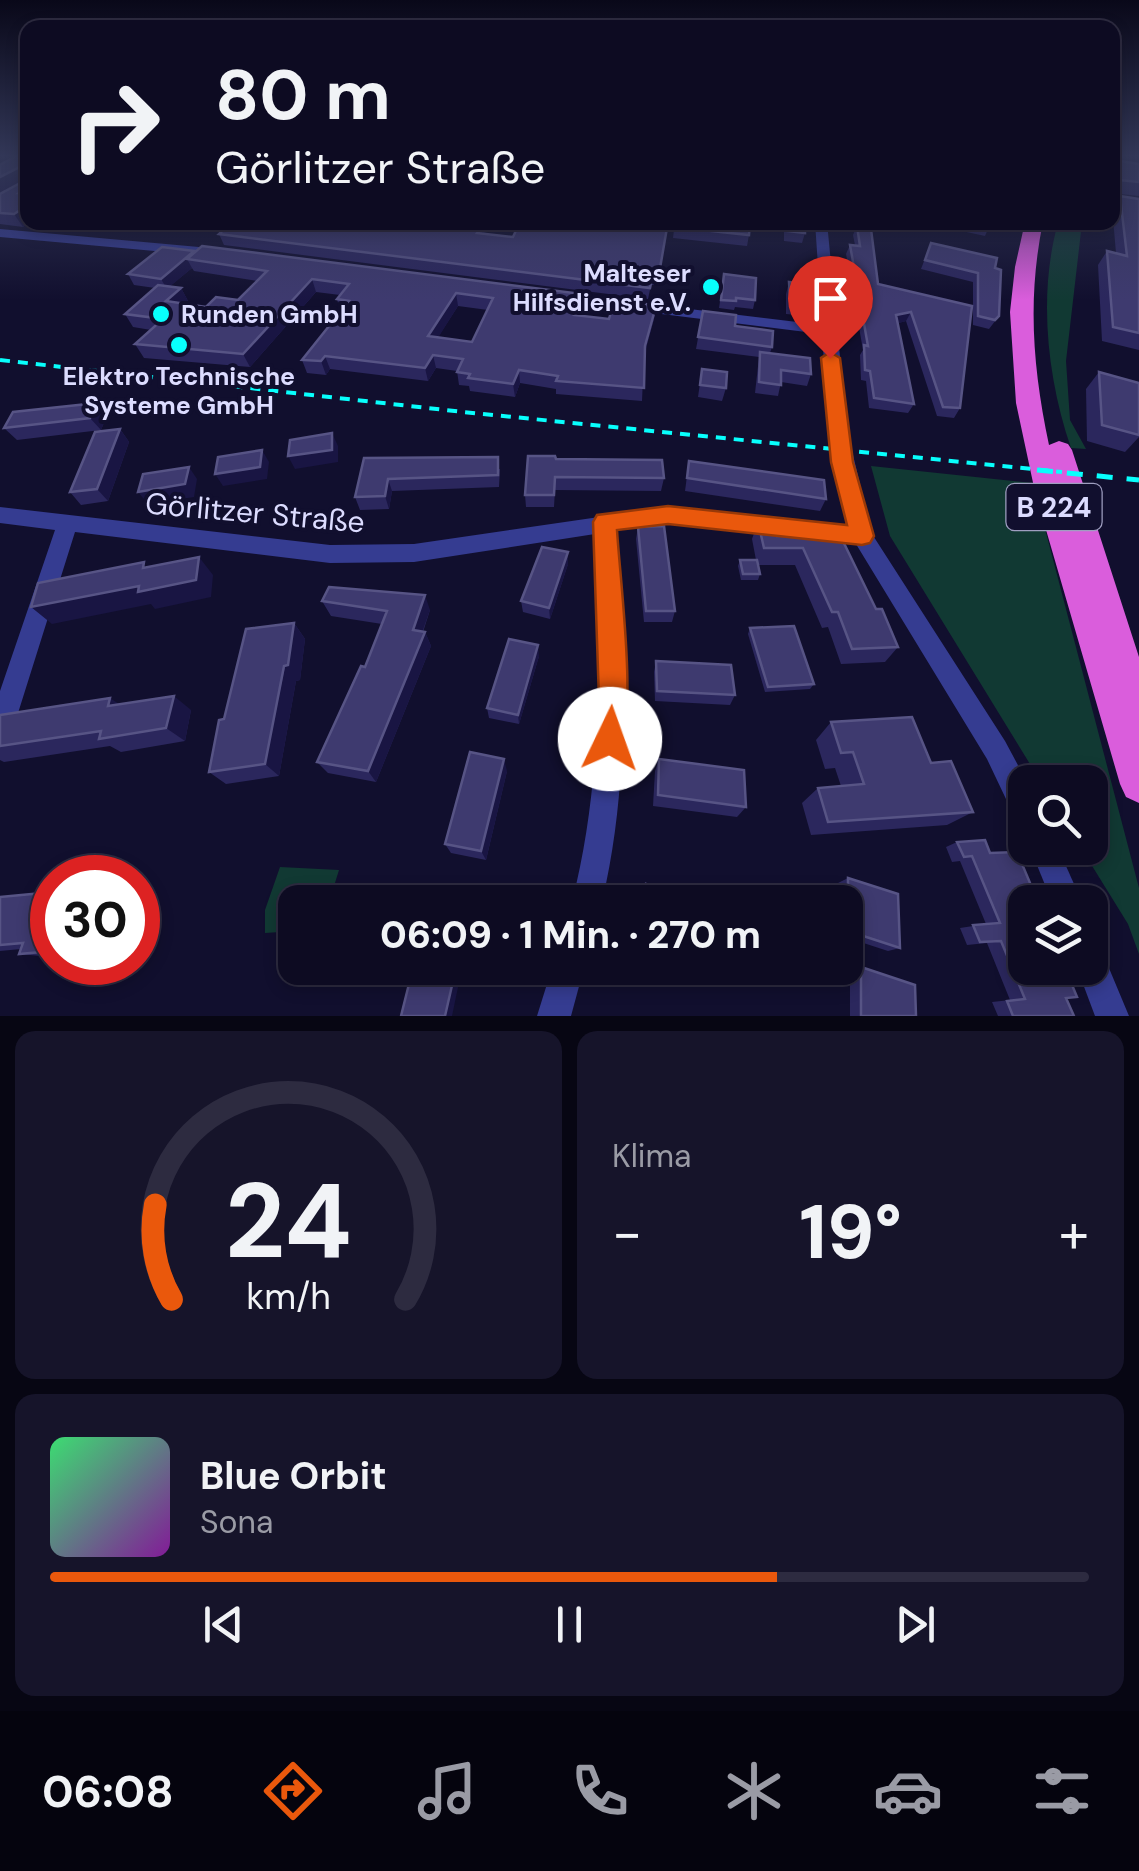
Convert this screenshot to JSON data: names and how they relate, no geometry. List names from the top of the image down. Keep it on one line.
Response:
{"streets":{"highway":["B 224"],"street":["Görlitzer Straße"]},"places":["Malteser Hilfsdienst e.V.","Runden GmbH","Elektro Technische Systeme GmbH"],"page":{"turn":["80 m","Görlitzer Straße"],"limit":"30","trip":"06:09 · 1 Min. · 270 m","tile":"Klima","heat":["−","19°","+"],"song":["Blue Orbit","Sona"],"tabs":"06:08","gauge":["24","km/h"]}}
